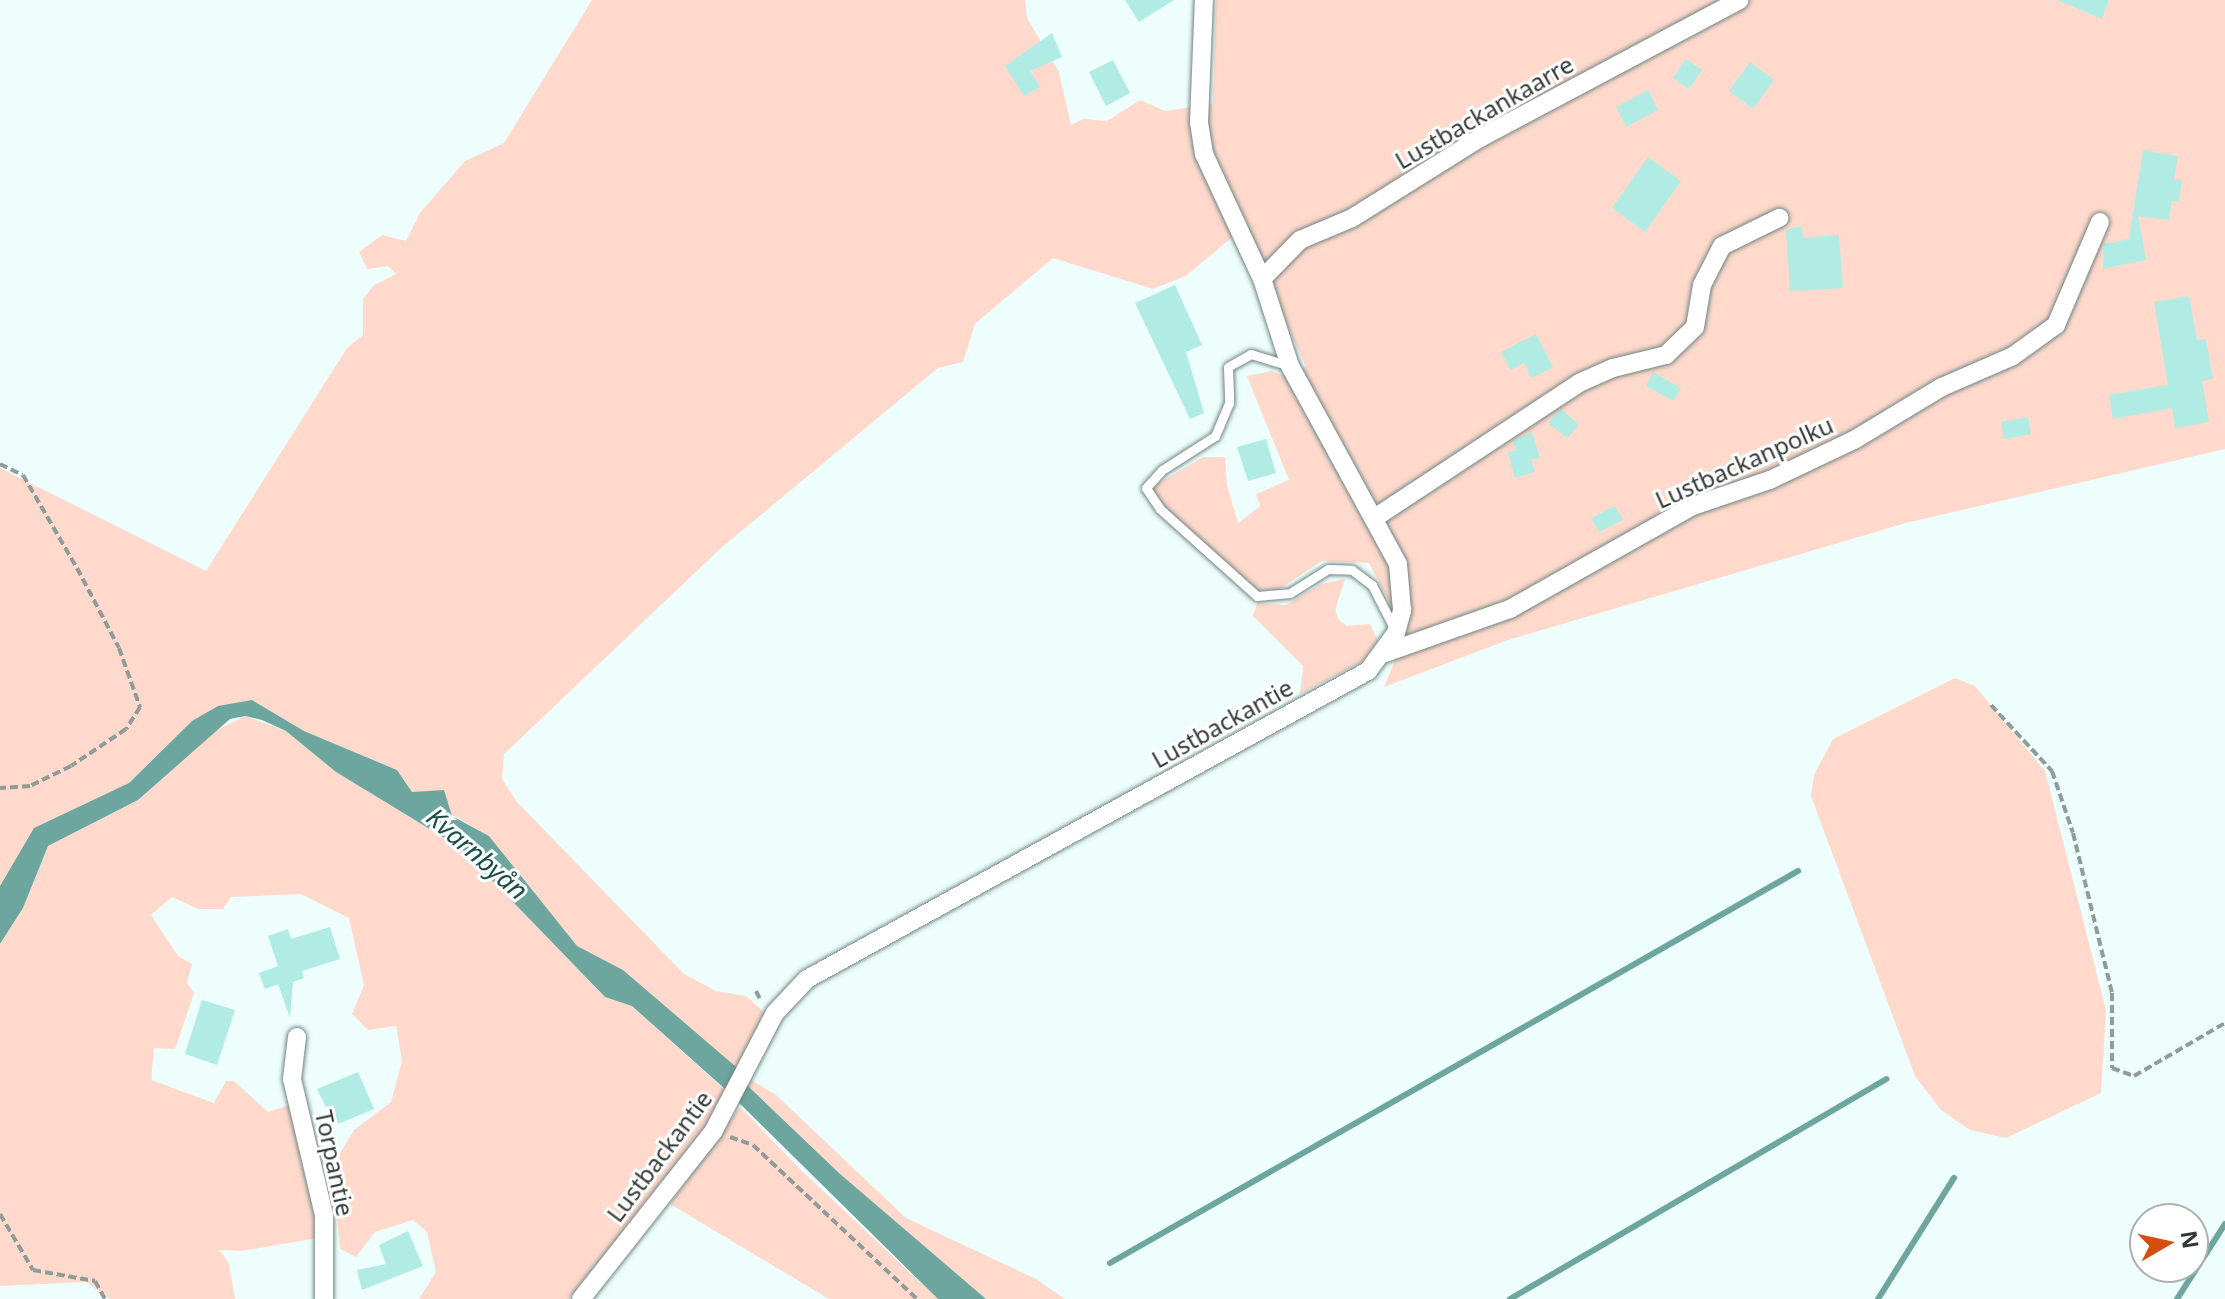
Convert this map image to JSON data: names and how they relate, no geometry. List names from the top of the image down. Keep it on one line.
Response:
{"streets":{"street":["Lustbackankaarre","Lustbackanpolku","Lustbackantie","Torpantie"]},"crossings":[["Lustbackankaarre","Lustbackantie"],["Lustbackanpolku","Lustbackantie"]],"water":["Kvarnbyån"],"north":"right"}
